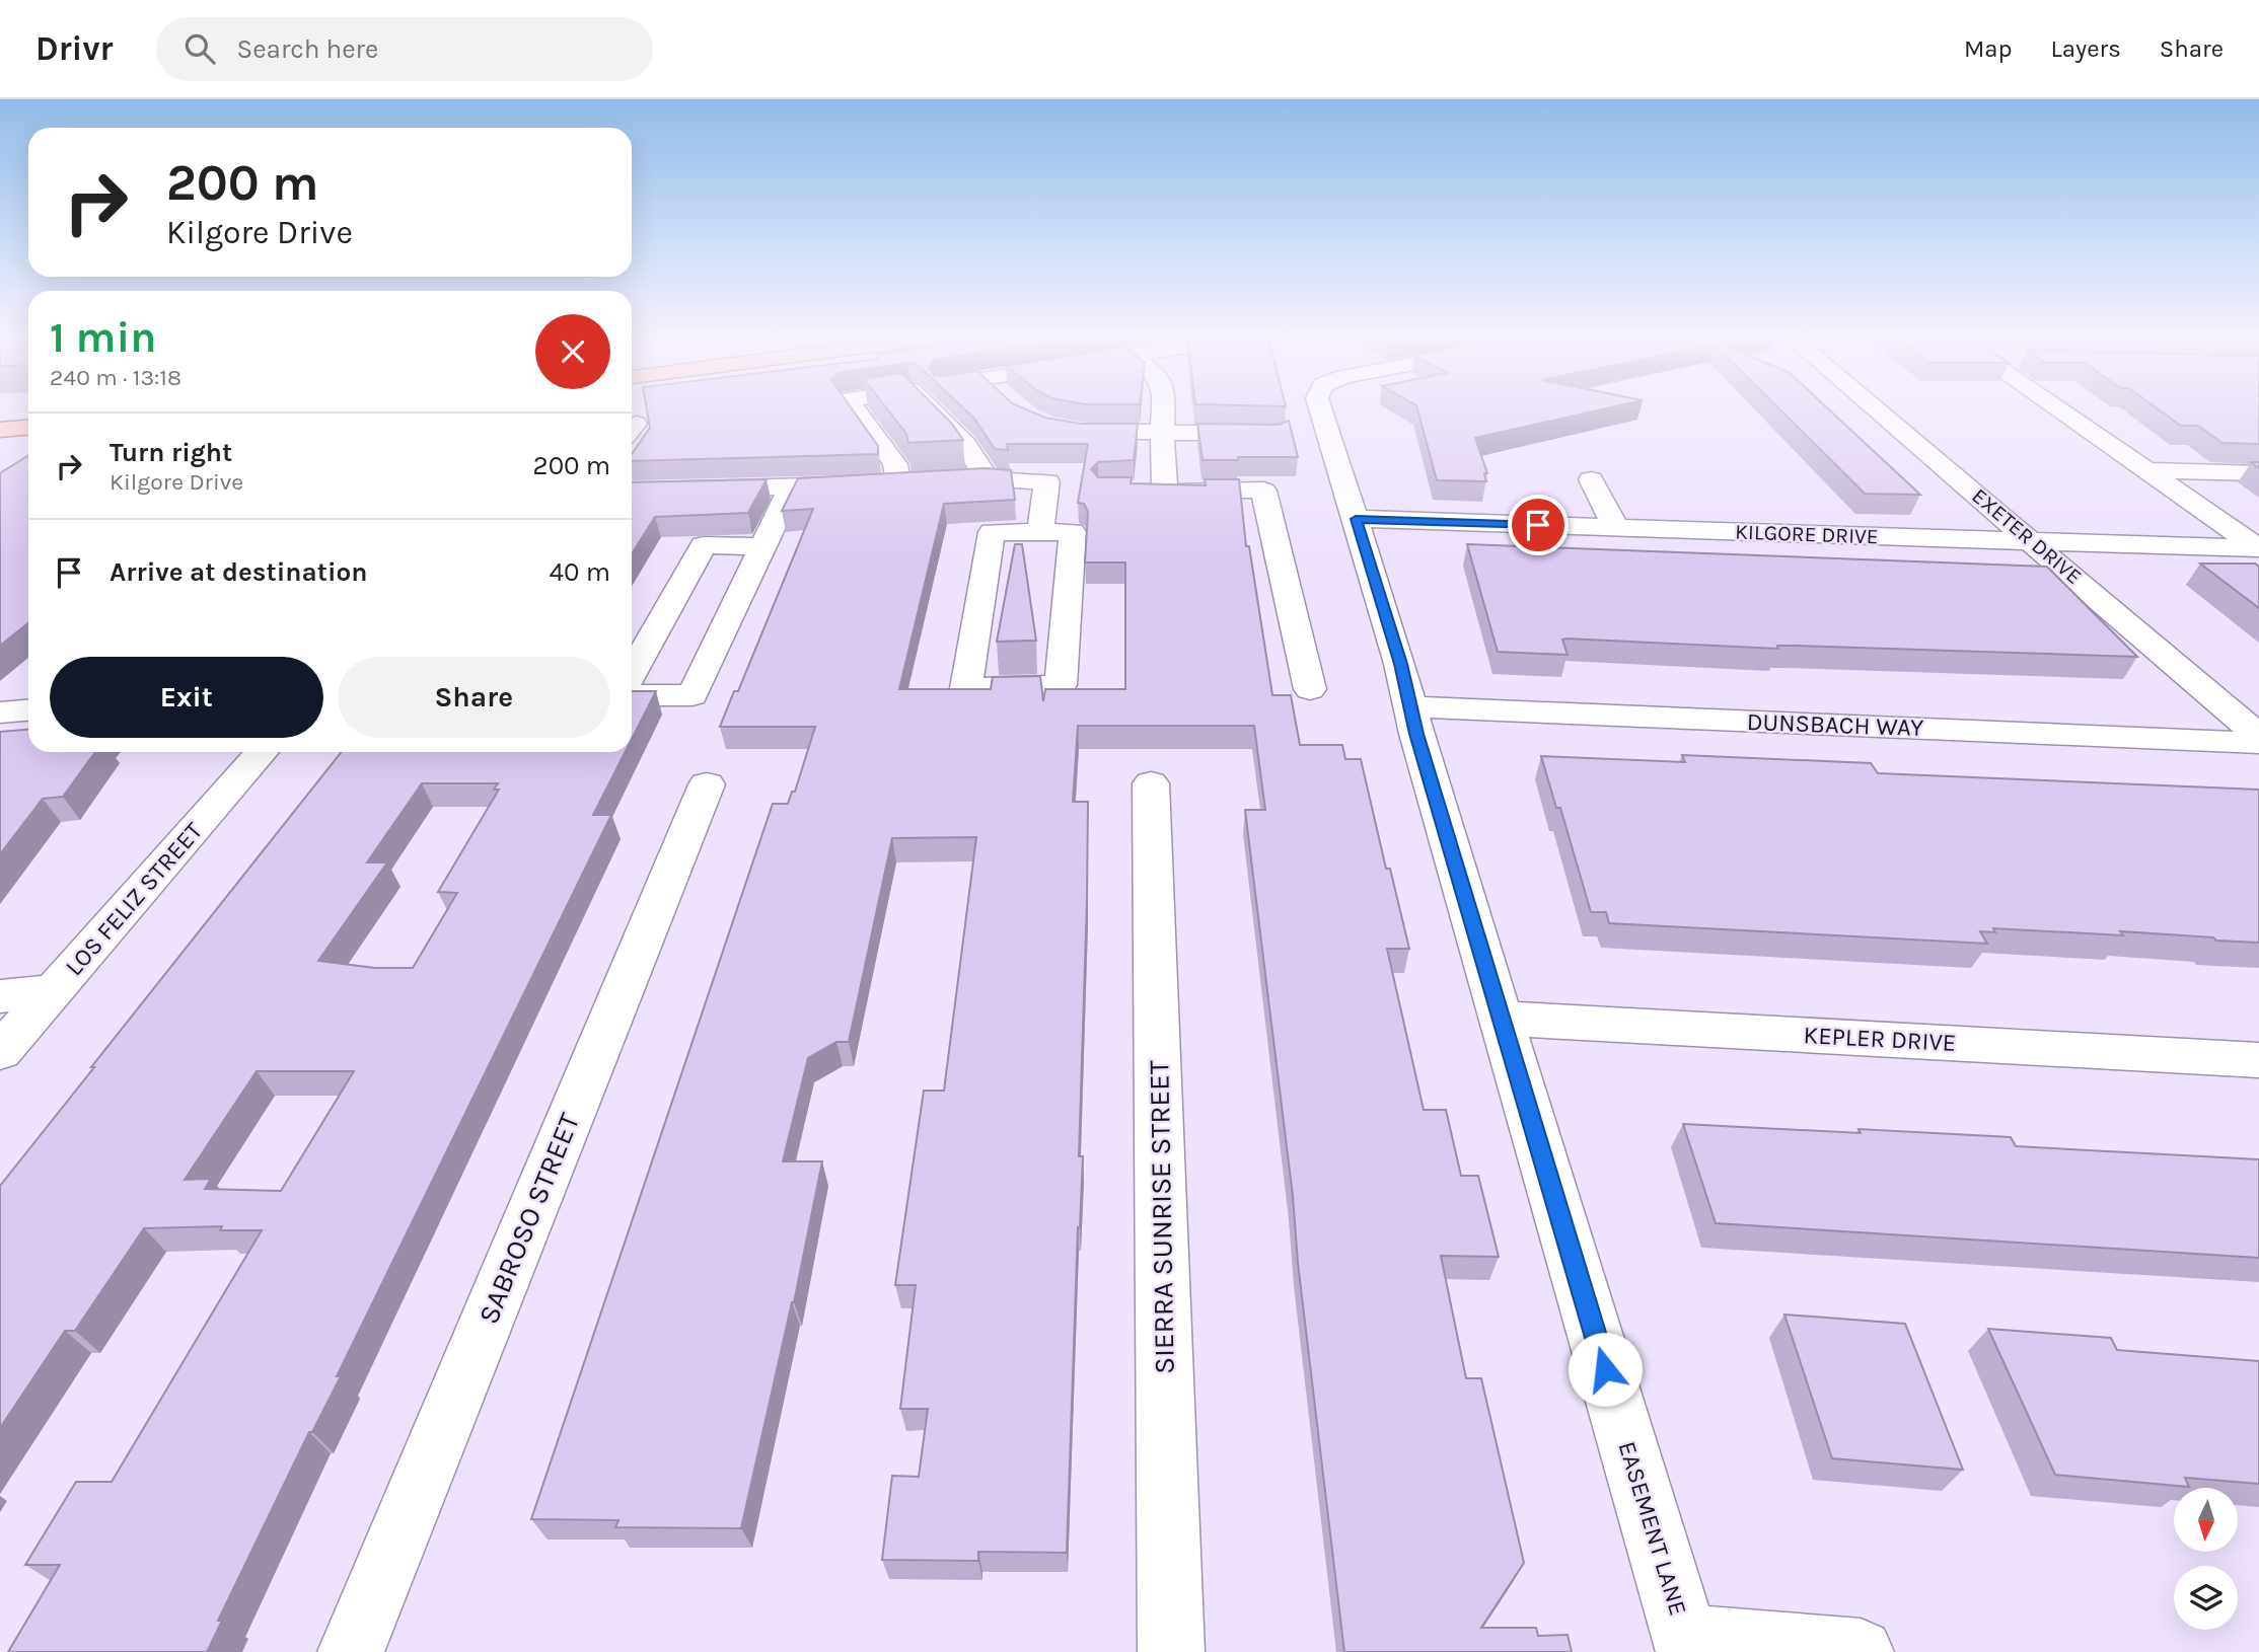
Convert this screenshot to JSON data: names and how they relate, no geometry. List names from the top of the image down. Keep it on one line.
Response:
{"streets":{"street":["KILGORE DRIVE","EXETER DRIVE","DUNSBACH WAY","LOS FELIZ STREET","KEPLER DRIVE","SIERRA SUNRISE STREET","SABROSO STREET","EASEMENT LANE"]},"crossings":[["KILGORE DRIVE","EXETER DRIVE"],["KILGORE DRIVE","EASEMENT LANE"],["DUNSBACH WAY","EASEMENT LANE"],["KEPLER DRIVE","EASEMENT LANE"]],"north":"bottom","page":{"header":"Drivr","search":"Search here","nav":["Map","Layers","Share"],"turn":["200 m","Kilgore Drive"],"heading":["1 min","240 m · 13:18"],"list":[{"name":"Turn right","note":"Kilgore Drive","value":"200 m"},{"name":"Arrive at destination","value":"40 m"}],"buttons":["Exit","Share"]}}
